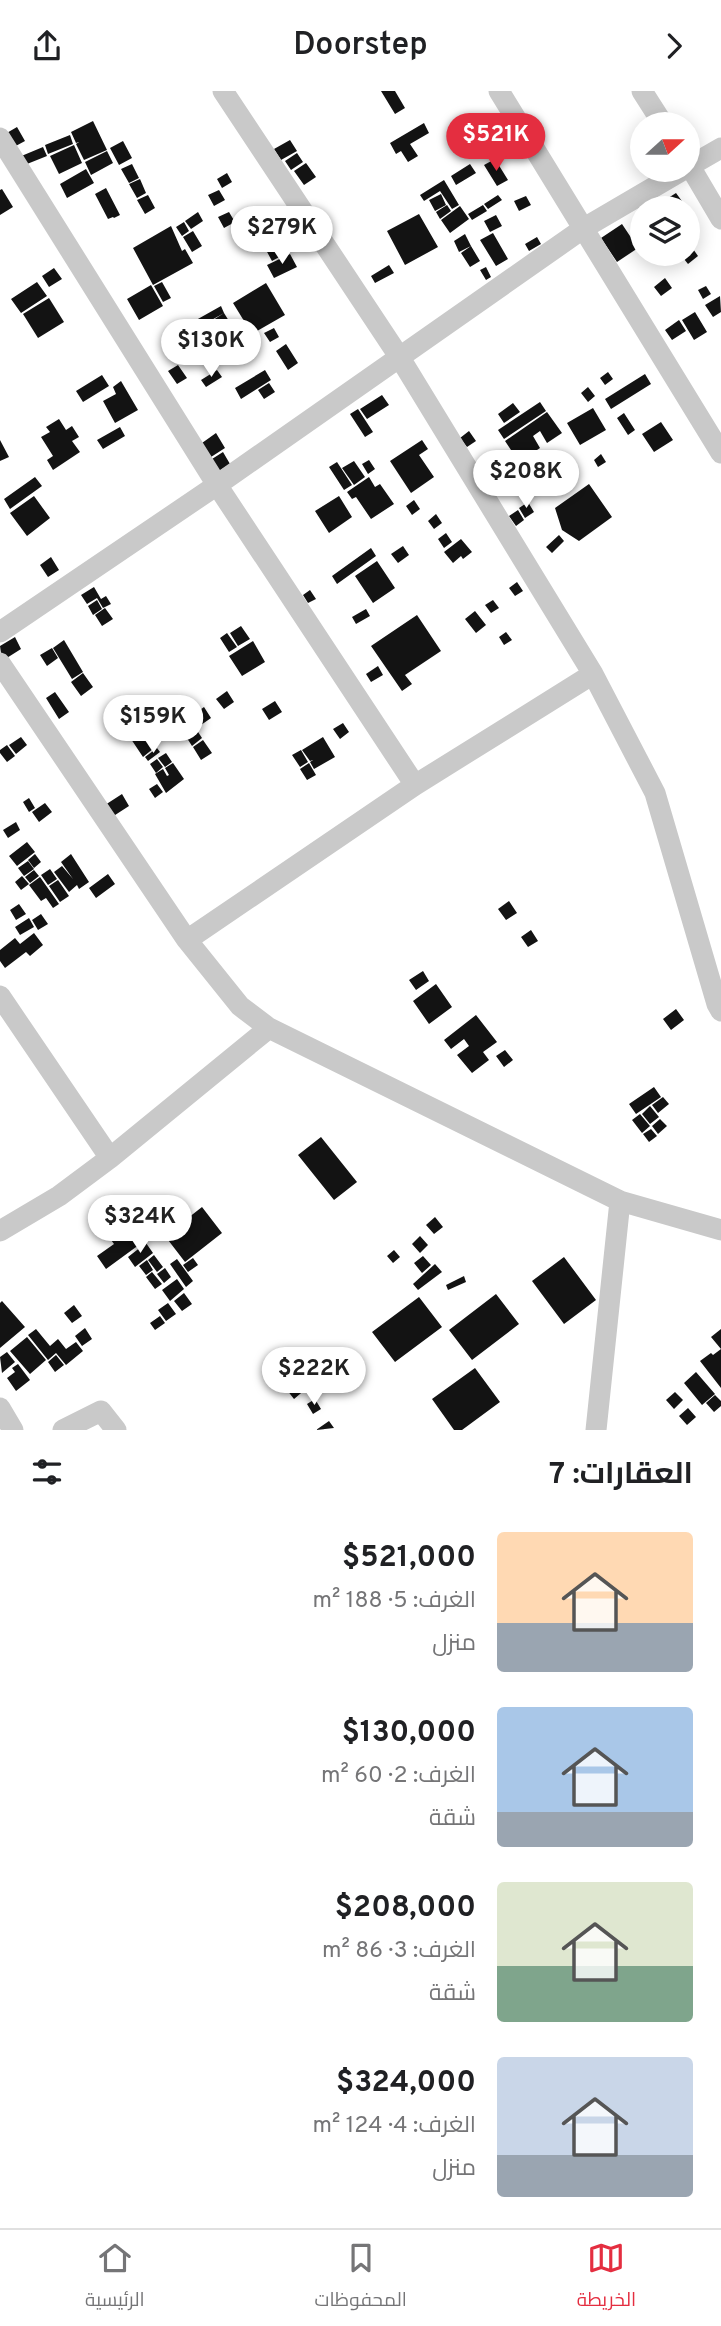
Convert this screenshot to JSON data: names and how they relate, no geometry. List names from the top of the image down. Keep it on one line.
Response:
{"north":"right","page":{"header":"Doorstep","price":["$521K","$279K","$130K","$208K","$159K","$324K","$222K"],"heading":"العقارات: 7","list":[{"name":"$521,000","note":"الغرف: 5 · 188 m² · منزل"},{"name":"$130,000","note":"الغرف: 2 · 60 m² · شقة"},{"name":"$208,000","note":"الغرف: 3 · 86 m² · شقة"},{"name":"$324,000","note":"الغرف: 4 · 124 m² · منزل"}],"tabs":["الخريطة","المحفوظات","الرئيسية"]}}
